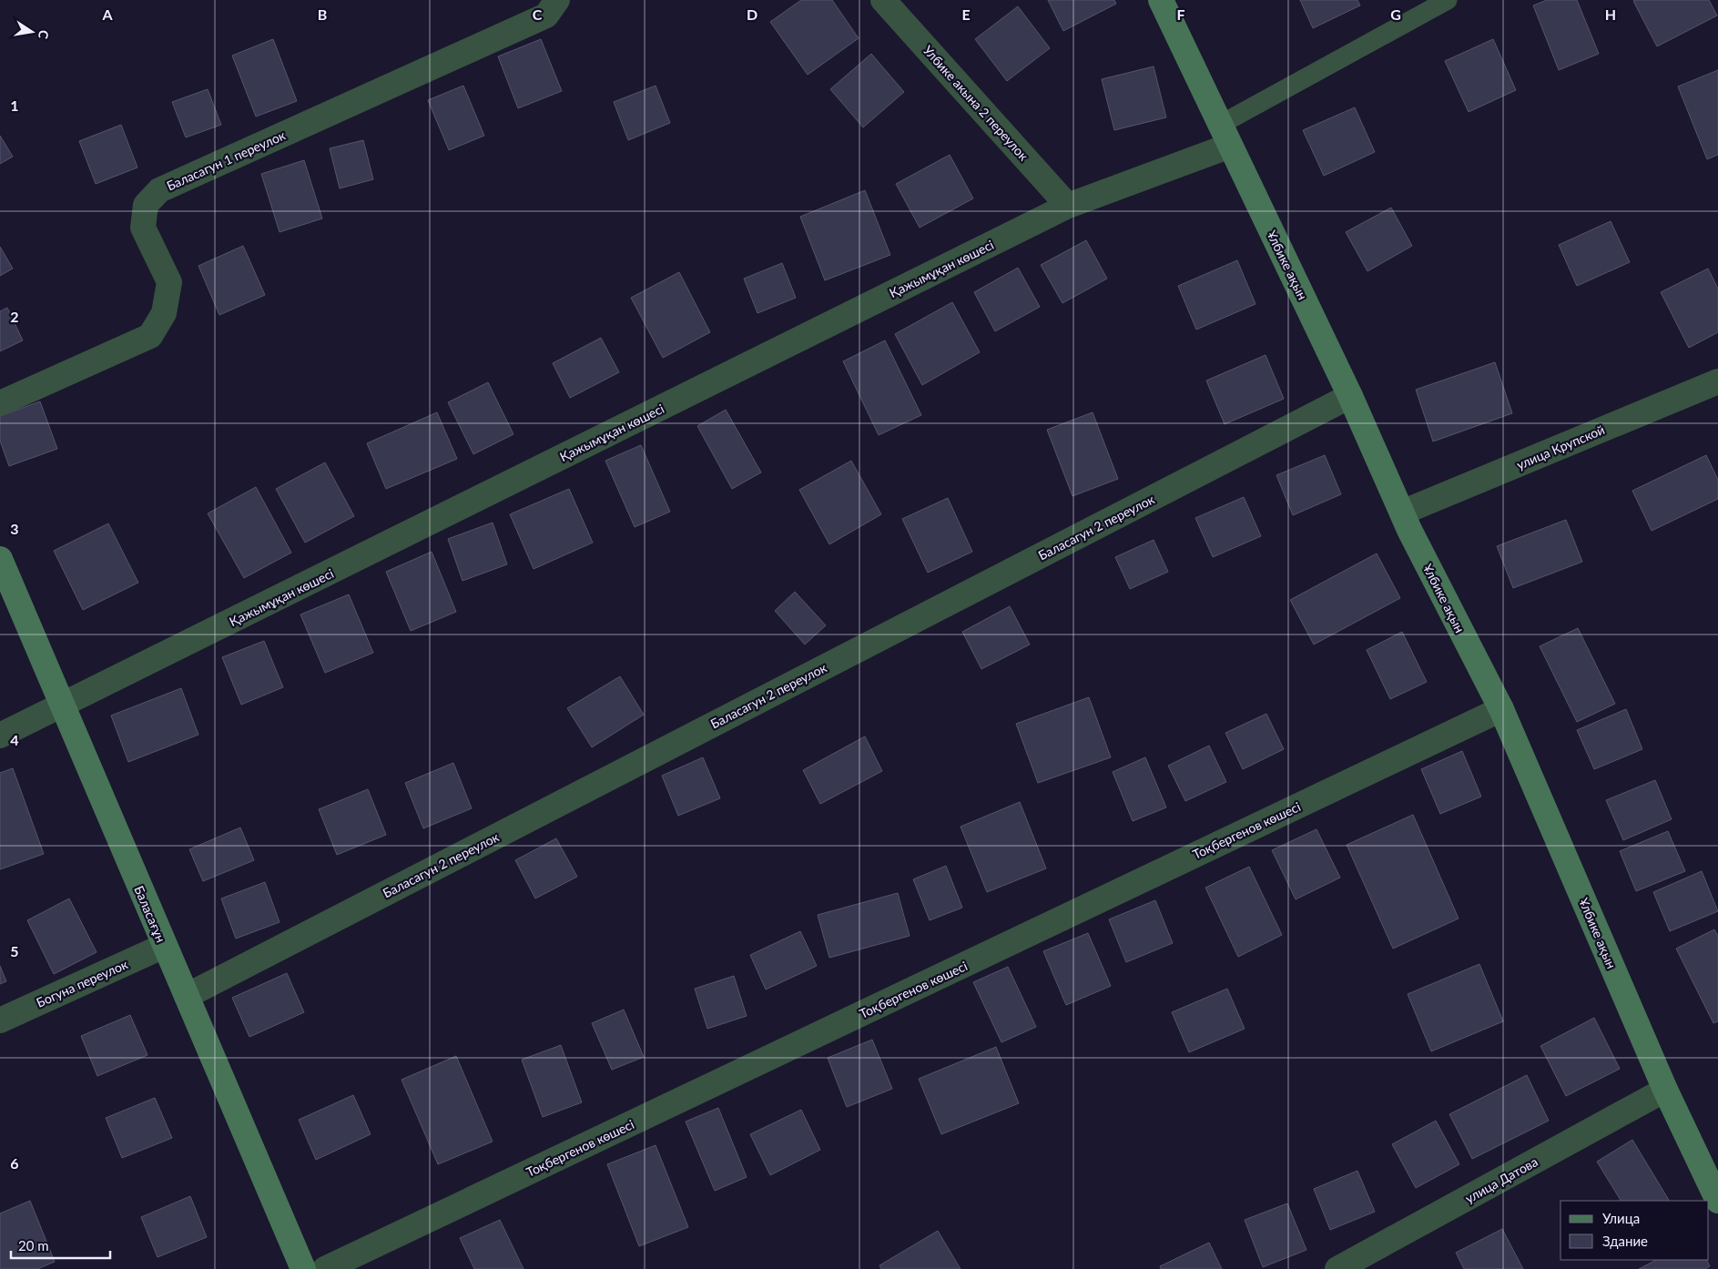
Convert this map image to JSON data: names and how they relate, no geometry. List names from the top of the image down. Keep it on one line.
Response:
{"streets":{"street":["Улбике акына 2 переулок","Баласагун 1 переулок","Ұлбике ақын","Қажымұқан көшесі","улица Крупской","Баласагун 2 переулок","Тоқбергенов көшесі","Баласағұн","Богуна переулок","улица Датова"]},"crossings":[["Улбике акына 2 переулок","Қажымұқан көшесі"],["Ұлбике ақын","Қажымұқан көшесі"],["Ұлбике ақын","улица Крупской"],["Ұлбике ақын","Баласагун 2 переулок"],["Ұлбике ақын","Тоқбергенов көшесі"],["Ұлбике ақын","улица Датова"],["Қажымұқан көшесі","Баласағұн"],["Баласагун 2 переулок","Баласағұн"],["Баласағұн","Богуна переулок"]],"legend":["Улица","Здание"],"scale_bar":"20 m","north":"right","grid":{"columns":["A","B","C","D","E","F","G","H"],"rows":["1","2","3","4","5","6"]}}
